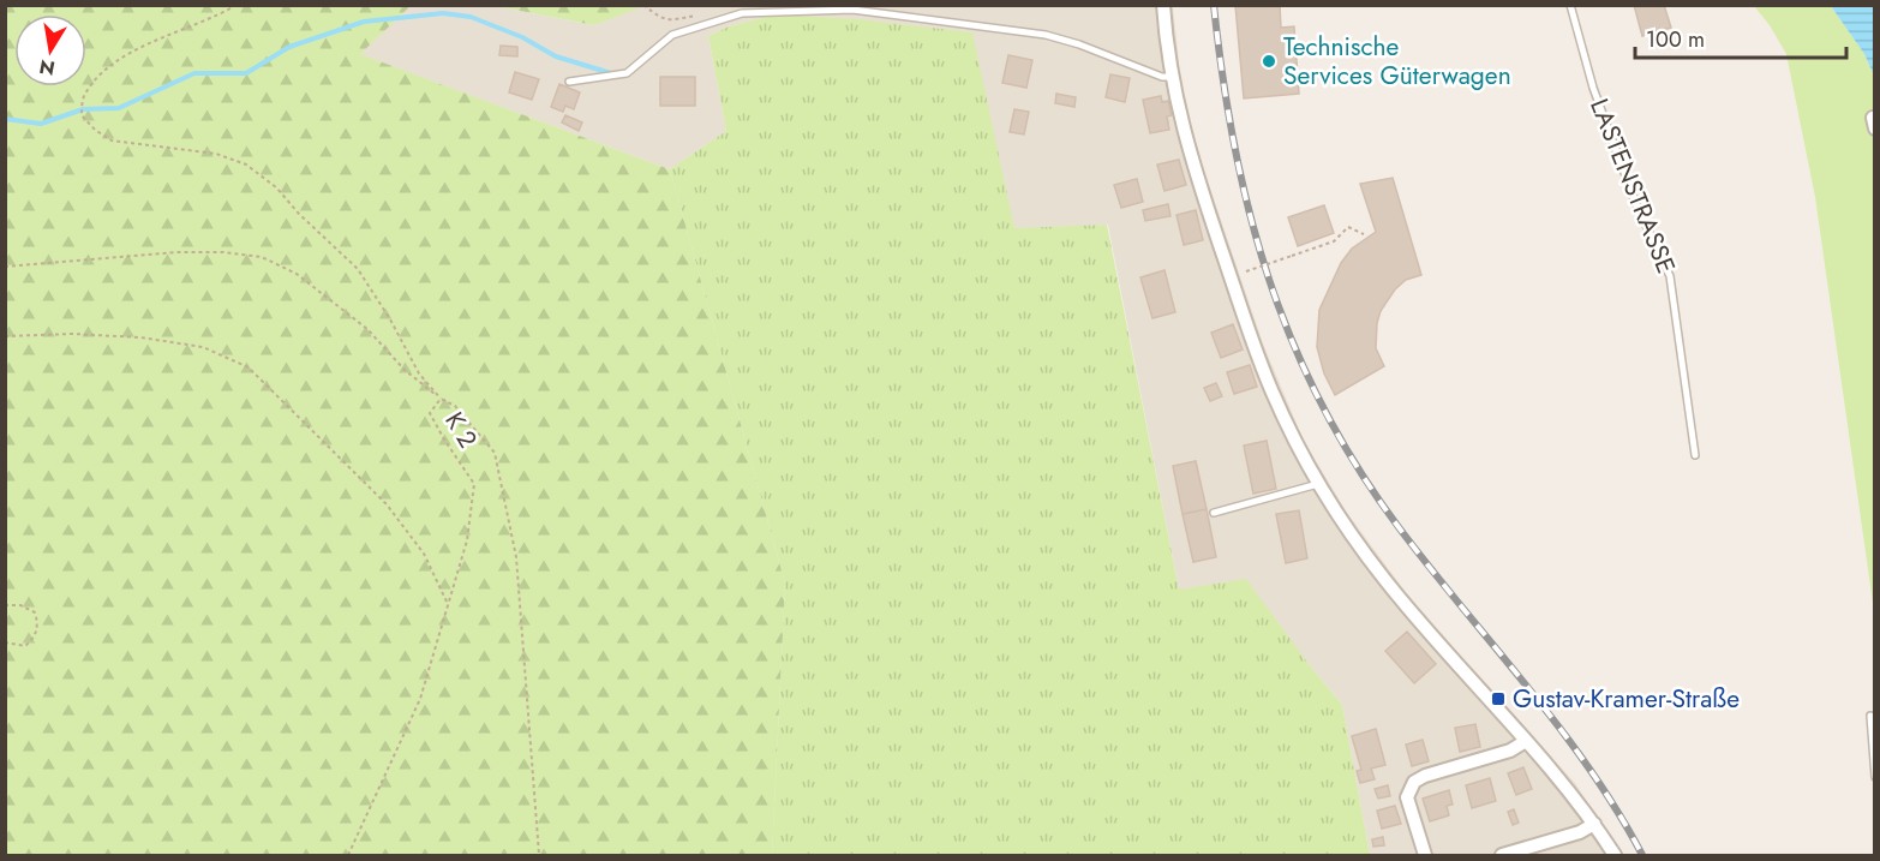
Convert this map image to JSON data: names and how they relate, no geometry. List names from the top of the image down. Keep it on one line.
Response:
{"streets":{"lane":["LASTENSTRASSE"],"path":["K 2"]},"places":{"other":["Technische Services Güterwagen"],"transit":["Gustav-Kramer-Straße"]},"scale_bar":"100 m","north":"bottom"}
